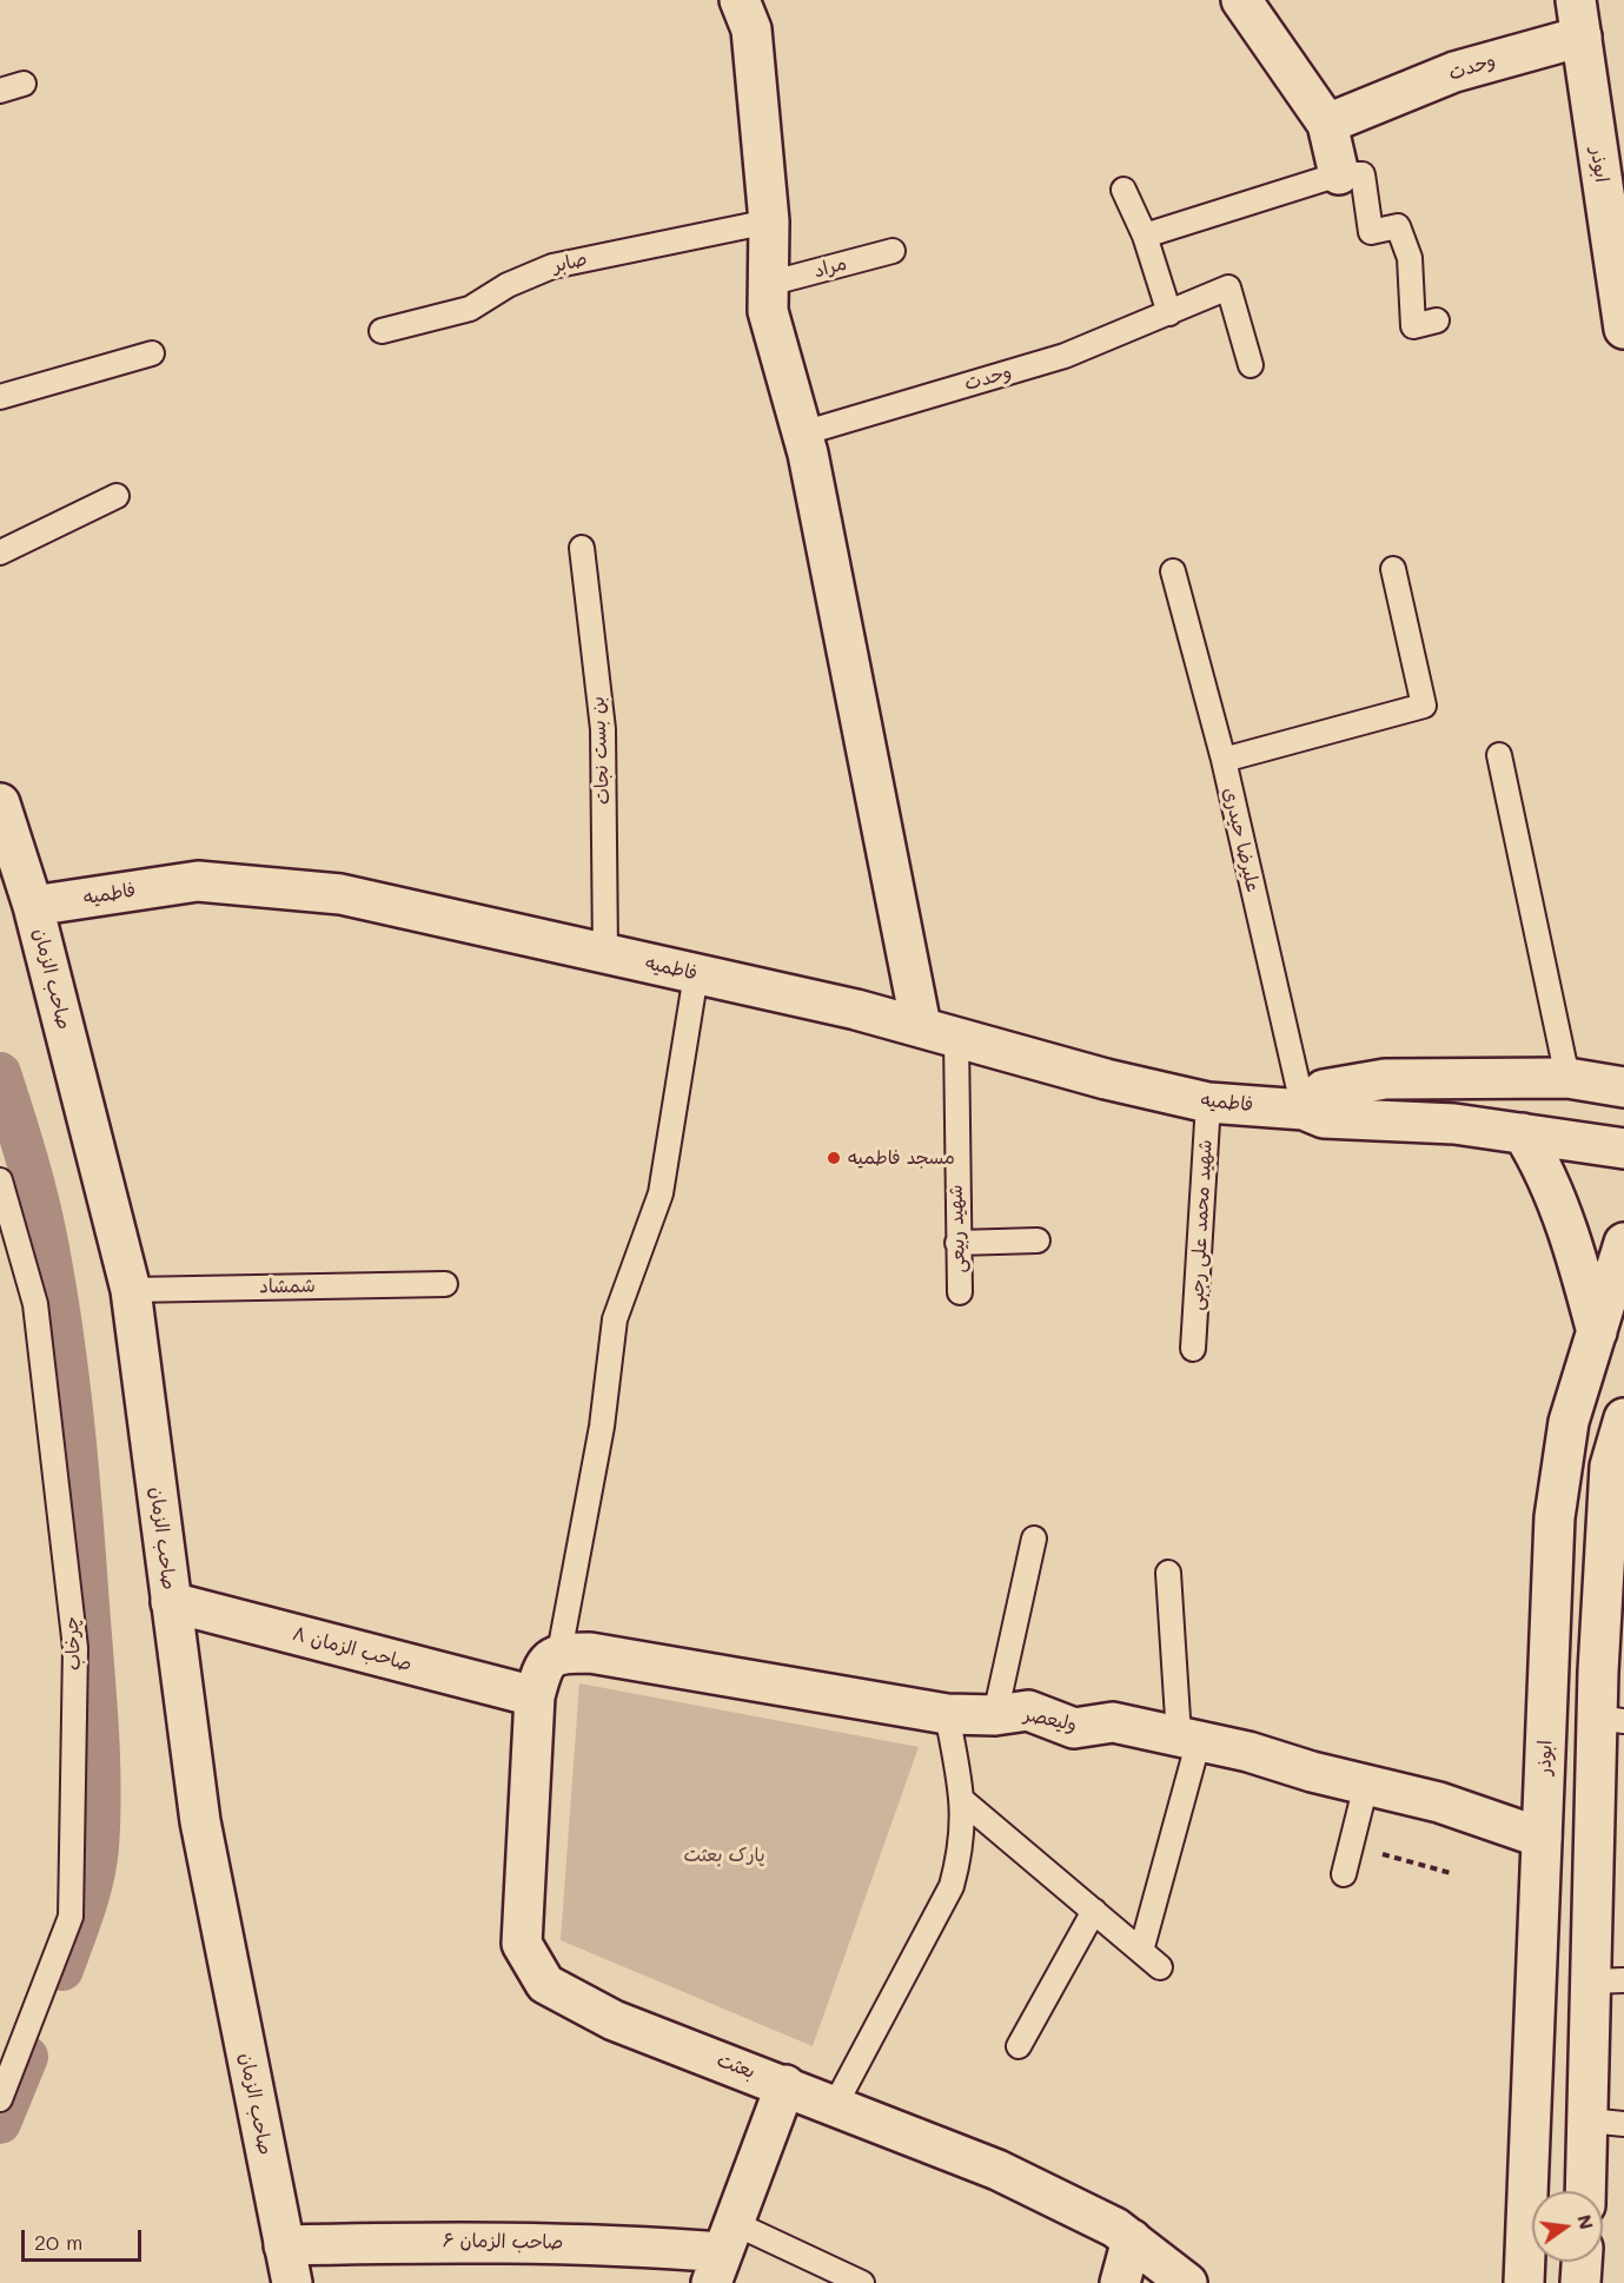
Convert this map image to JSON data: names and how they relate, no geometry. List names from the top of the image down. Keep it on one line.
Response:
{"streets":{"street":["وحدت","ابوذر","فاطمیه","صاحب الزمان","صاحب الزمان ۸","ولیعصر","بعثت","صاحب الزمان ۶"],"lane":["صابر","مراد","بن بست نجات","علیرضا حیدری","شهید محمد علی رجبی","شهید ربیعی","شمشاد","چرخاب"]},"crossings":[["وحدت","ابوذر"],["ابوذر","ولیعصر"],["بن بست نجات","فاطمیه"],["علیرضا حیدری","فاطمیه"],["فاطمیه","صاحب الزمان"],["فاطمیه","شهید محمد علی رجبی"],["فاطمیه","شهید ربیعی"],["صاحب الزمان","شمشاد"],["صاحب الزمان","صاحب الزمان ۸"],["صاحب الزمان","صاحب الزمان ۶"],["صاحب الزمان ۸","بعثت"]],"parks":["پارک بعثت"],"places":["مسجد فاطمیه"],"scale_bar":"20 m","north":"right"}
